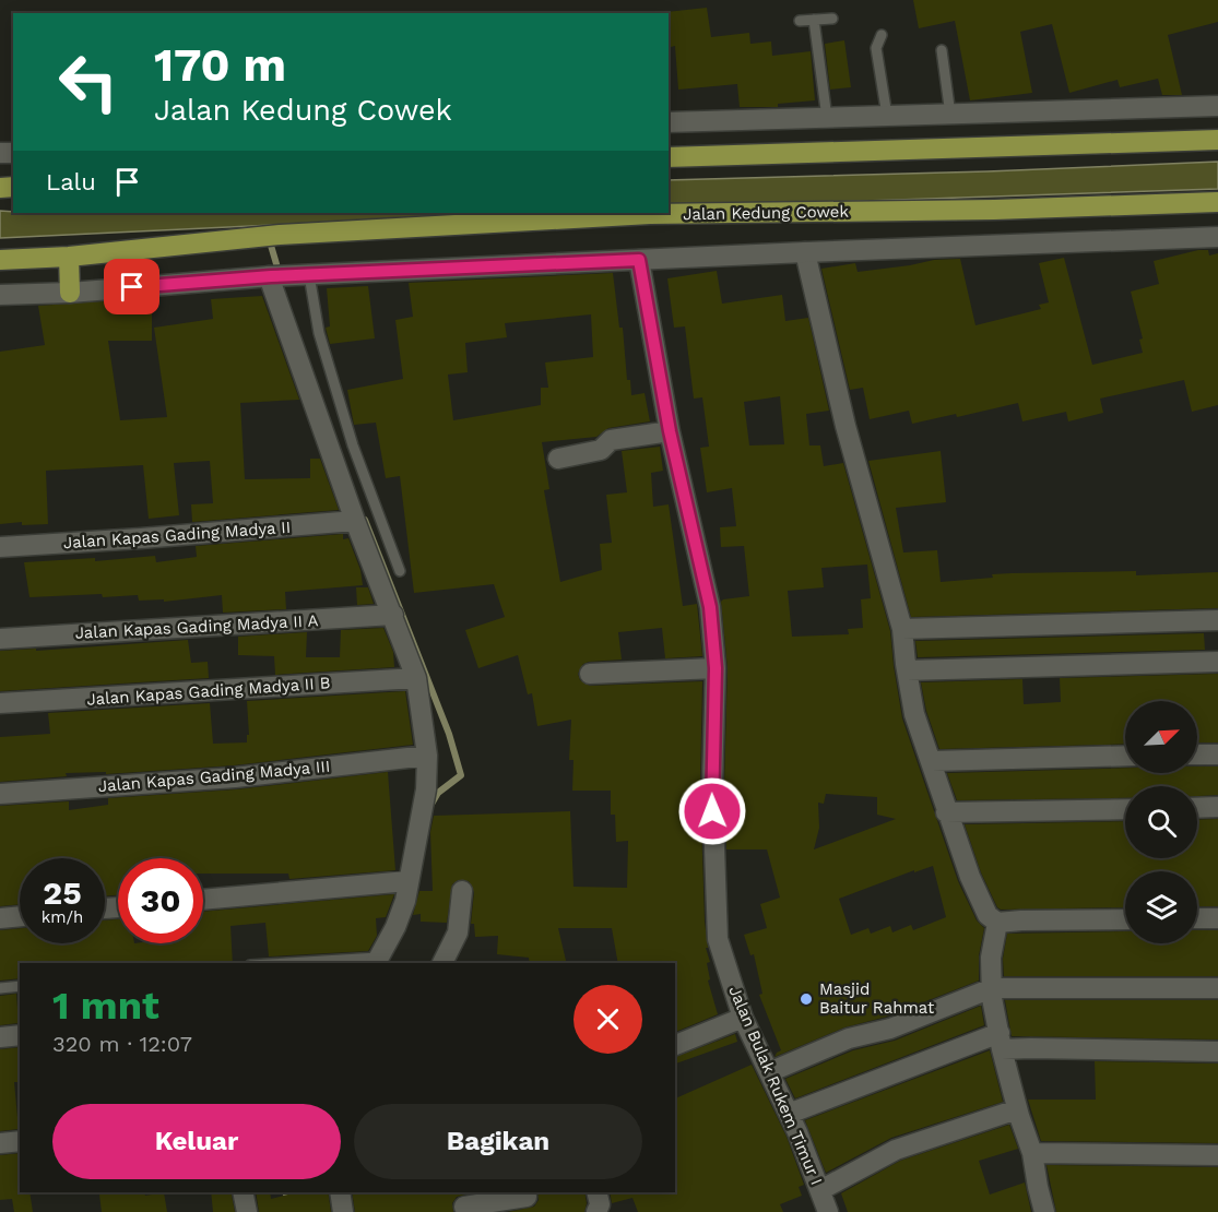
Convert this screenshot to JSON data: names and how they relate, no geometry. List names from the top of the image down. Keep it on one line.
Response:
{"streets":{"highway":["Jalan Kedung Cowek"],"street":["Jalan Kapas Gading Madya II","Jalan Kapas Gading Madya II A","Jalan Kapas Gading Madya II B","Jalan Kapas Gading Madya III","Jalan Bulak Rukem Timur I"]},"places":["Masjid Baitur Rahmat"],"north":"top right","page":{"turn":["170 m","Jalan Kedung Cowek"],"then":"Lalu","speed":"25 km/h","limit":"30","heading":["1 mnt","320 m · 12:07"],"buttons":["Keluar","Bagikan"]}}
